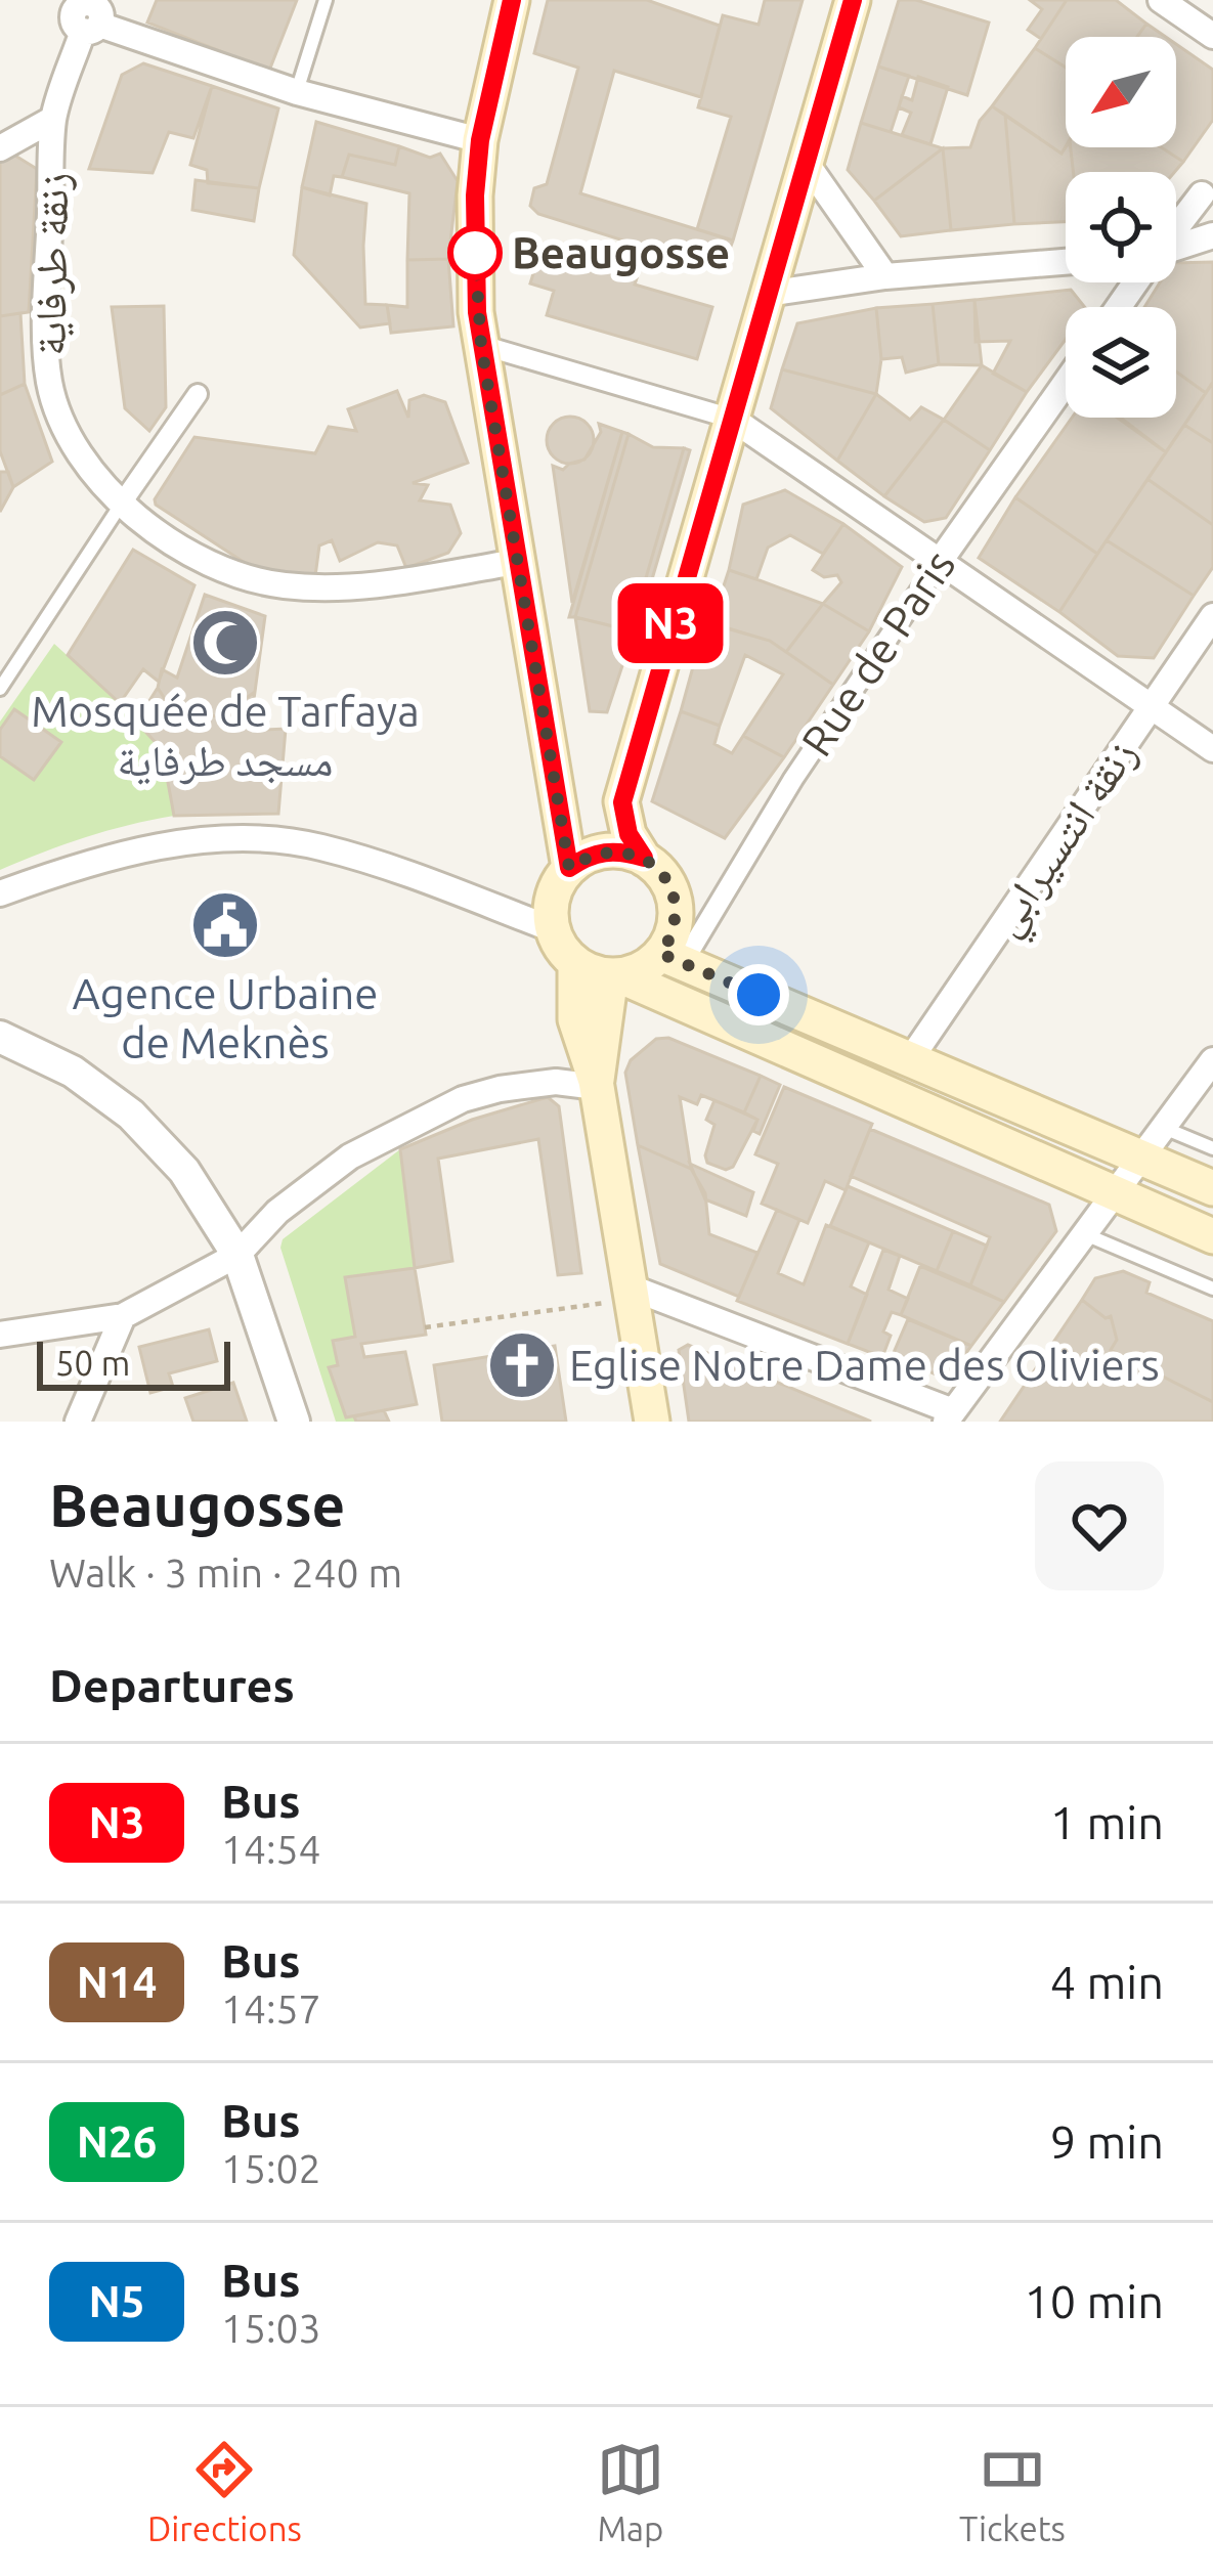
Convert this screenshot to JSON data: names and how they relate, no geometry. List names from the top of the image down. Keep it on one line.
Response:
{"streets":{"street":["زنقة طرفاية","Rue de Paris","زنقة انتسيرابي"]},"places":{"other":["Beaugosse"],"mosque":["Mosquée de Tarfaya مسجد طرفاية"],"public building":["Agence Urbaine de Meknès"],"church":["Eglise Notre Dame des Oliviers"]},"lines":["bus line N3"],"scale_bar":"50 m","north":"bottom left","page":{"on_map":"N3","scale":"50 m","heading":[["Beaugosse","Walk · 3 min · 240 m"],"Departures"],"list":[{"mark":"N3","name":"Bus","note":"14:54","value":"1 min"},{"mark":"N14","name":"Bus","note":"14:57","value":"4 min"},{"mark":"N26","name":"Bus","note":"15:02","value":"9 min"},{"mark":"N5","name":"Bus","note":"15:03","value":"10 min"}],"tabs":["Directions","Map","Tickets"]}}
